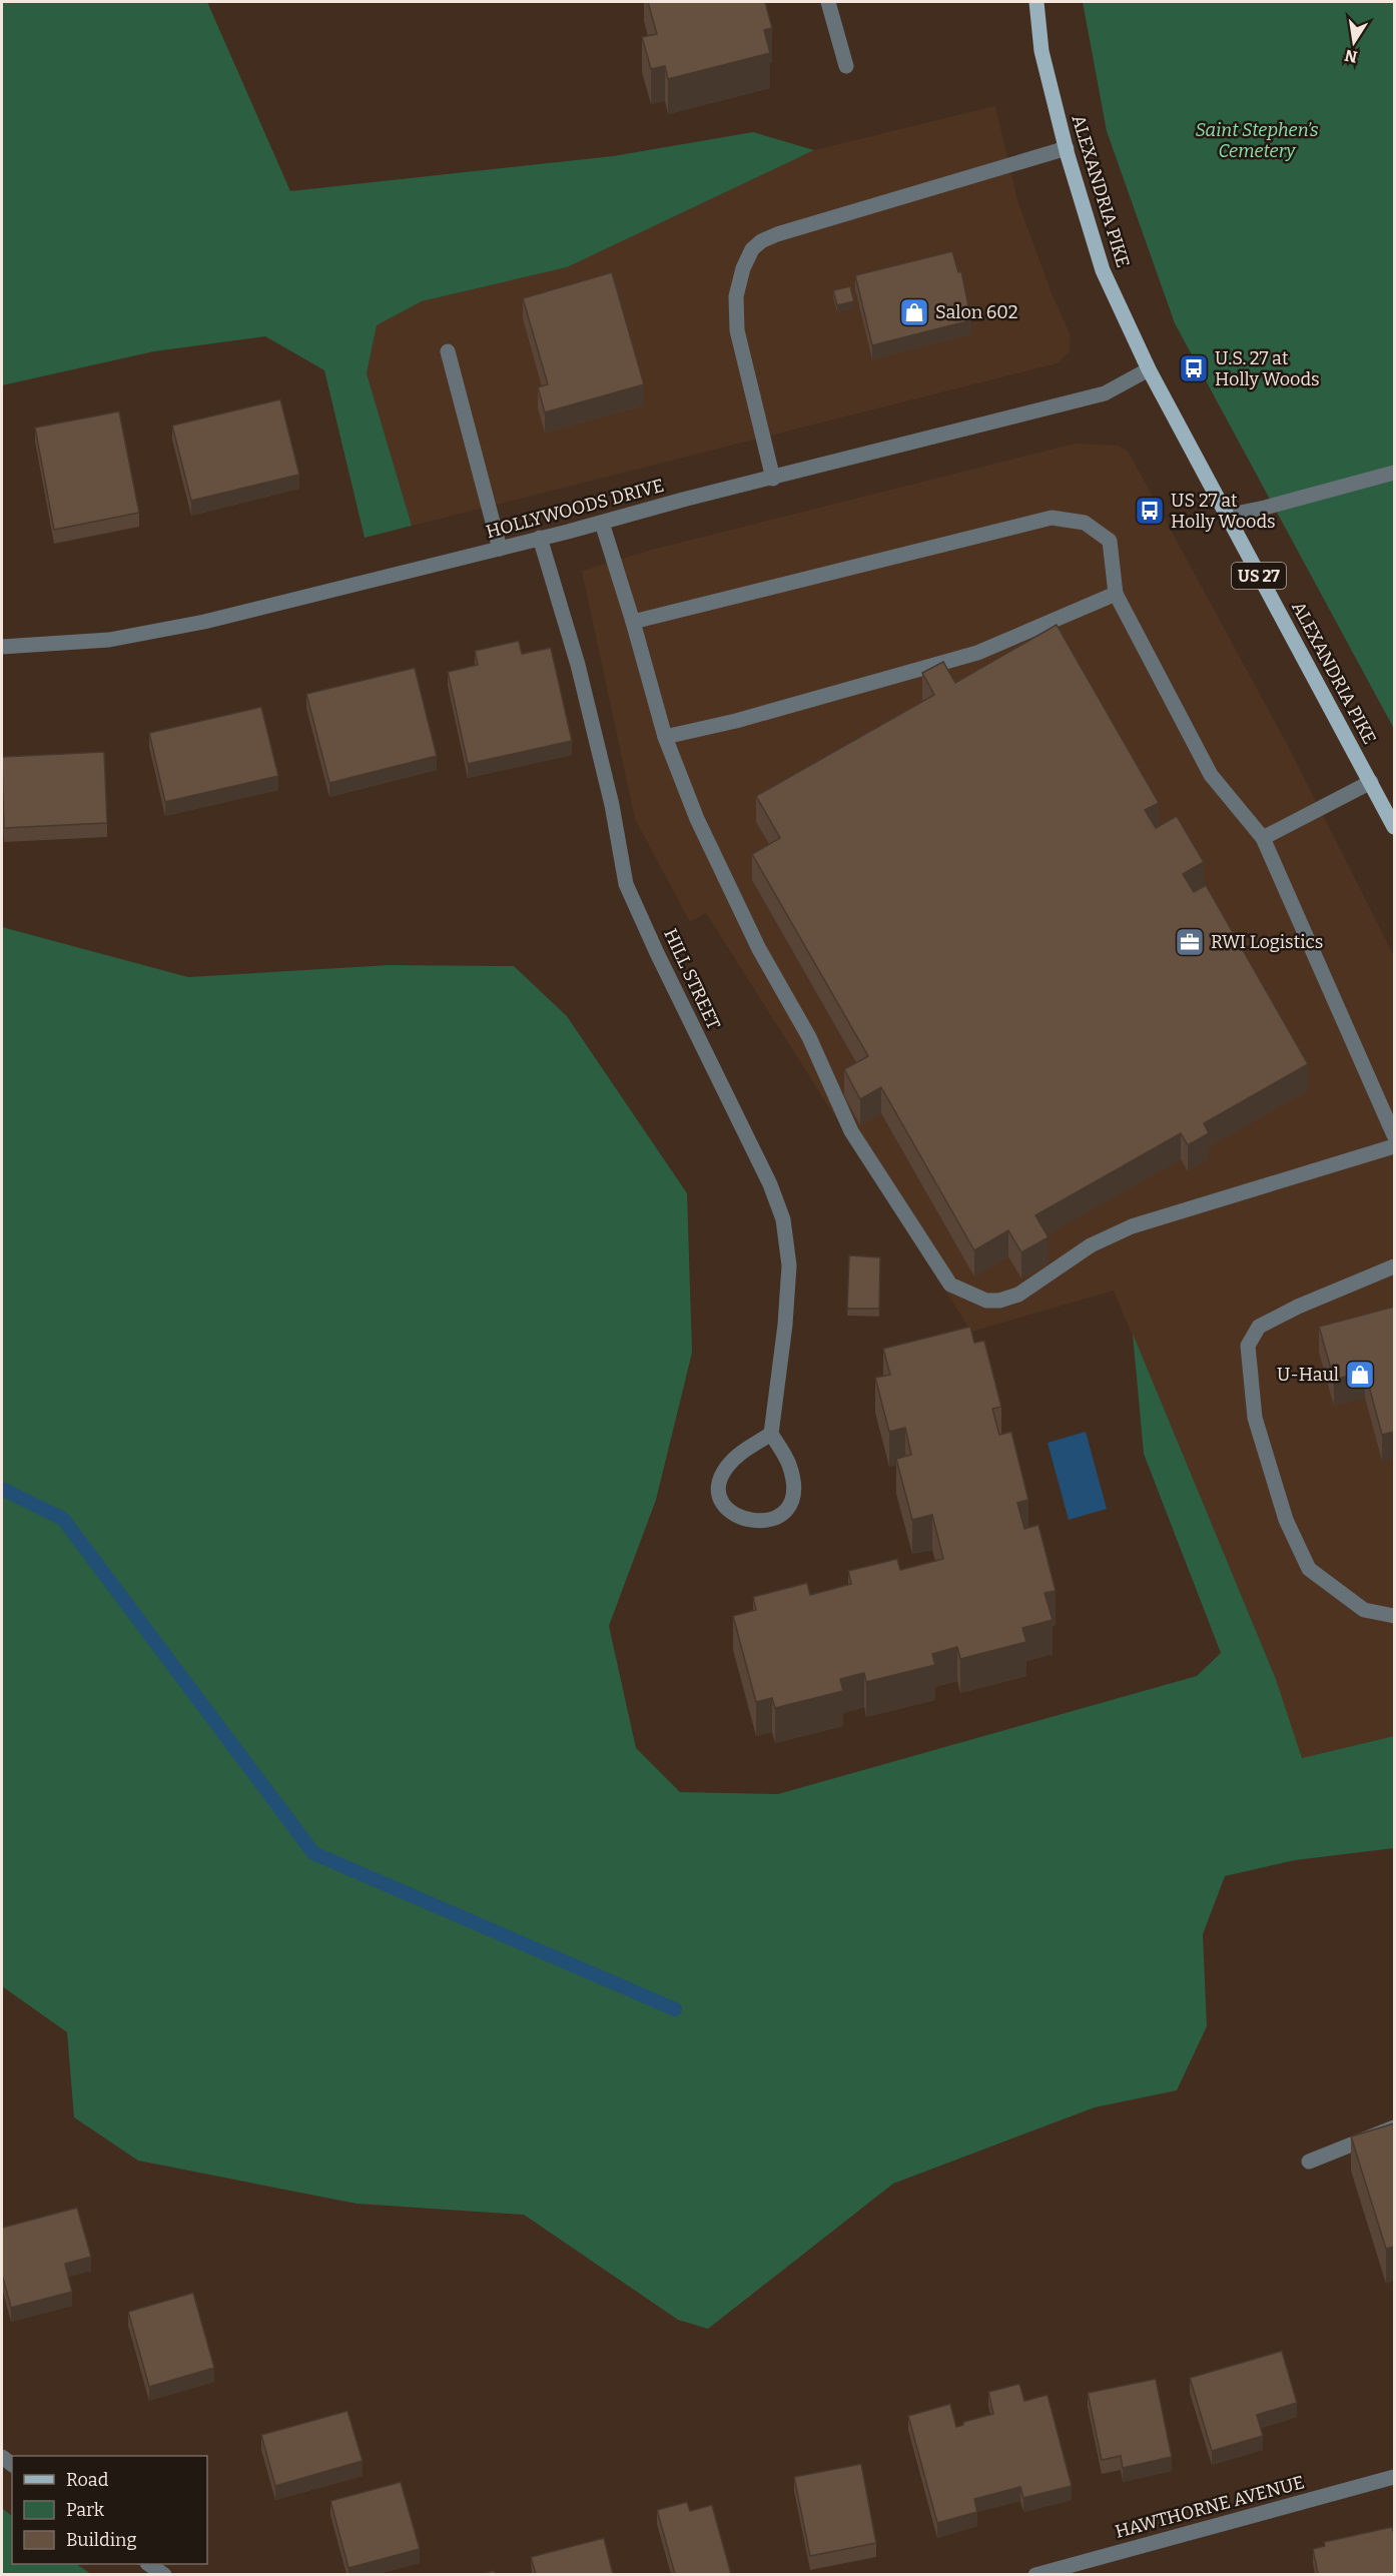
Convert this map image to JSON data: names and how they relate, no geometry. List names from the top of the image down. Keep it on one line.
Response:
{"streets":{"main road":["ALEXANDRIA PIKE","US 27"],"street":["HOLLYWOODS DRIVE","HILL STREET","HAWTHORNE AVENUE"]},"crossings":[["ALEXANDRIA PIKE","HOLLYWOODS DRIVE"],["HOLLYWOODS DRIVE","HILL STREET"]],"parks":["Saint Stephen’s Cemetery"],"places":{"shop":["Salon 602","U-Haul"],"bus stop":["U.S. 27 at Holly Woods","US 27 at Holly Woods"],"office":["RWI Logistics"]},"legend":["Road","Park","Building"],"north":"bottom"}
